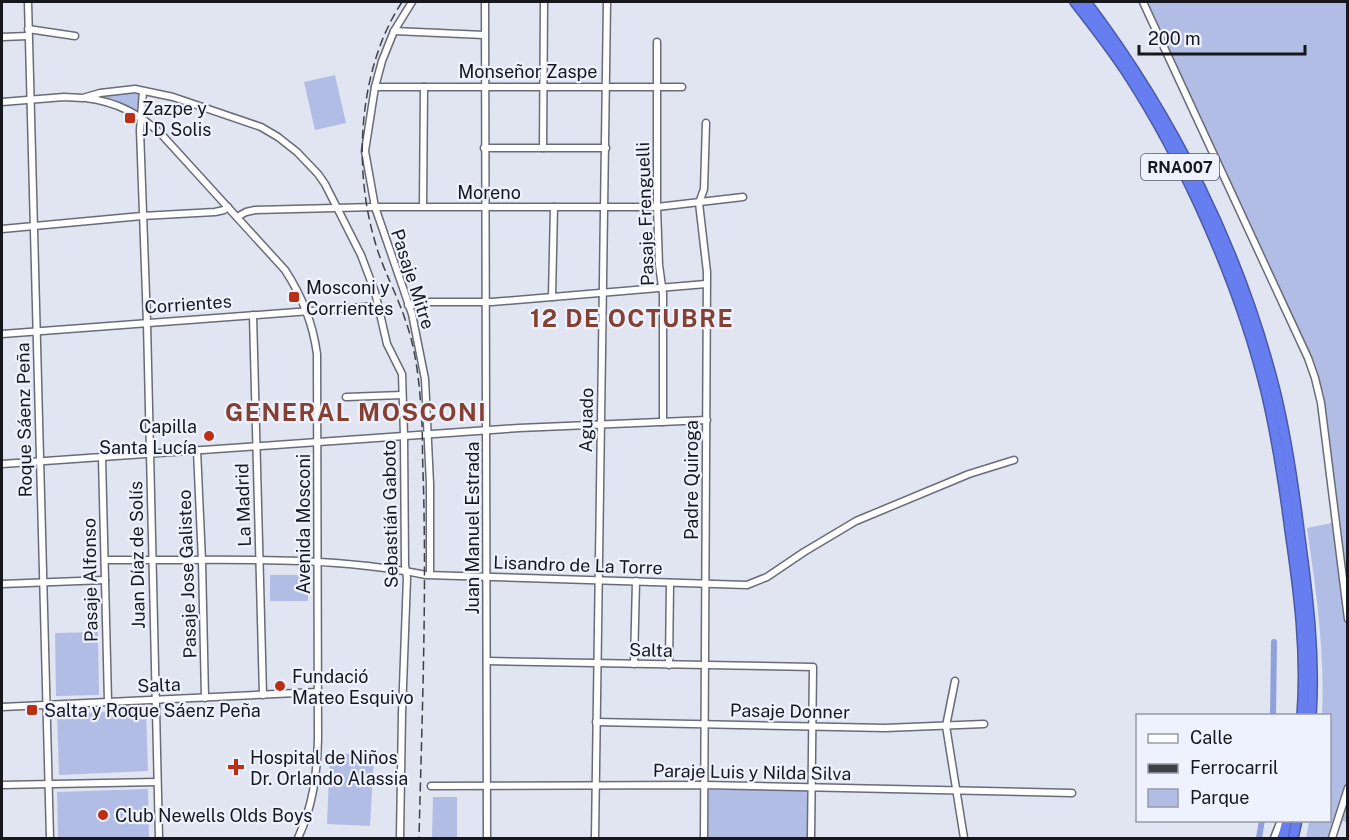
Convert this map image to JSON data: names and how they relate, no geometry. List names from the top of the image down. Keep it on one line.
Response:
{"streets":{"highway":["RNA007"],"street":["Monseñor Zaspe","Moreno","Pasaje Frenguelli","Pasaje Mitre","Corrientes","Roque Sáenz Peña","Aguado","Padre Quiroga","La Madrid","Sebastián Gaboto","Avenida Mosconi","Juan Manuel Estrada","Juan Díaz de Solís","Lisandro de La Torre","Pasaje Jose Galisteo","Pasaje Alfonso","Salta","Pasaje Donner","Paraje Luis y Nilda Silva"]},"crossings":[["Monseñor Zaspe","Pasaje Frenguelli"],["Monseñor Zaspe","Pasaje Mitre"],["Monseñor Zaspe","Aguado"],["Monseñor Zaspe","Juan Manuel Estrada"],["Moreno","Pasaje Frenguelli"],["Moreno","Pasaje Mitre"],["Moreno","Aguado"],["Moreno","Padre Quiroga"],["Moreno","Sebastián Gaboto"],["Moreno","Avenida Mosconi"],["Moreno","Juan Manuel Estrada"],["Pasaje Mitre","Lisandro de La Torre"],["Corrientes","Roque Sáenz Peña"],["Corrientes","La Madrid"],["Corrientes","Sebastián Gaboto"],["Corrientes","Avenida Mosconi"],["Corrientes","Juan Díaz de Solís"],["Roque Sáenz Peña","Salta"],["Aguado","Lisandro de La Torre"],["Aguado","Salta"],["Aguado","Pasaje Donner"],["Aguado","Paraje Luis y Nilda Silva"],["Padre Quiroga","Lisandro de La Torre"],["Padre Quiroga","Salta"],["Padre Quiroga","Pasaje Donner"],["Padre Quiroga","Paraje Luis y Nilda Silva"],["La Madrid","Lisandro de La Torre"],["La Madrid","Salta"],["Sebastián Gaboto","Avenida Mosconi"],["Sebastián Gaboto","Juan Díaz de Solís"],["Sebastián Gaboto","Lisandro de La Torre"],["Avenida Mosconi","Juan Díaz de Solís"],["Avenida Mosconi","Lisandro de La Torre"],["Avenida Mosconi","Salta"],["Juan Manuel Estrada","Lisandro de La Torre"],["Juan Manuel Estrada","Salta"],["Juan Manuel Estrada","Paraje Luis y Nilda Silva"],["Juan Díaz de Solís","Lisandro de La Torre"],["Juan Díaz de Solís","Salta"],["Lisandro de La Torre","Pasaje Jose Galisteo"],["Lisandro de La Torre","Pasaje Alfonso"],["Pasaje Jose Galisteo","Salta"],["Pasaje Alfonso","Salta"],["Salta","Pasaje Donner"]],"districts":["12 DE OCTUBRE","GENERAL MOSCONI"],"places":{"transit":["Zazpe y J D Solis","Mosconi y Corrientes","Salta y Roque Sáenz Peña"],"other":["Capilla Santa Lucía","Fundació Mateo Esquivo","Club Newells Olds Boys"],"health":["Hospital de Niños Dr. Orlando Alassia"]},"legend":["Calle","Ferrocarril","Parque"],"scale_bar":"200 m"}
